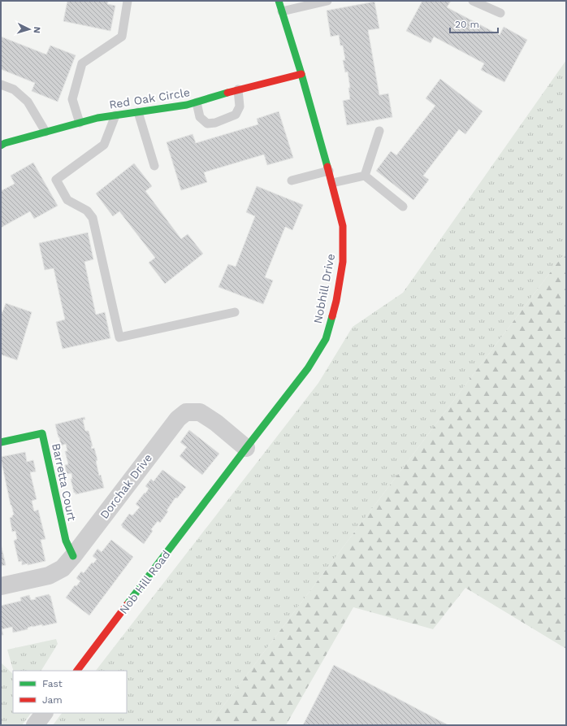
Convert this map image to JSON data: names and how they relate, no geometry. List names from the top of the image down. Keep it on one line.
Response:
{"streets":{"street":["Red Oak Circle","Nobhill Drive","Barretta Court","Dorchak Drive","Nob Hill Road"]},"crossings":[["Red Oak Circle","Nobhill Drive"],["Nobhill Drive","Dorchak Drive"],["Nobhill Drive","Nob Hill Road"],["Barretta Court","Dorchak Drive"]],"legend":["Fast","Jam"],"scale_bar":"20 m","north":"right"}
